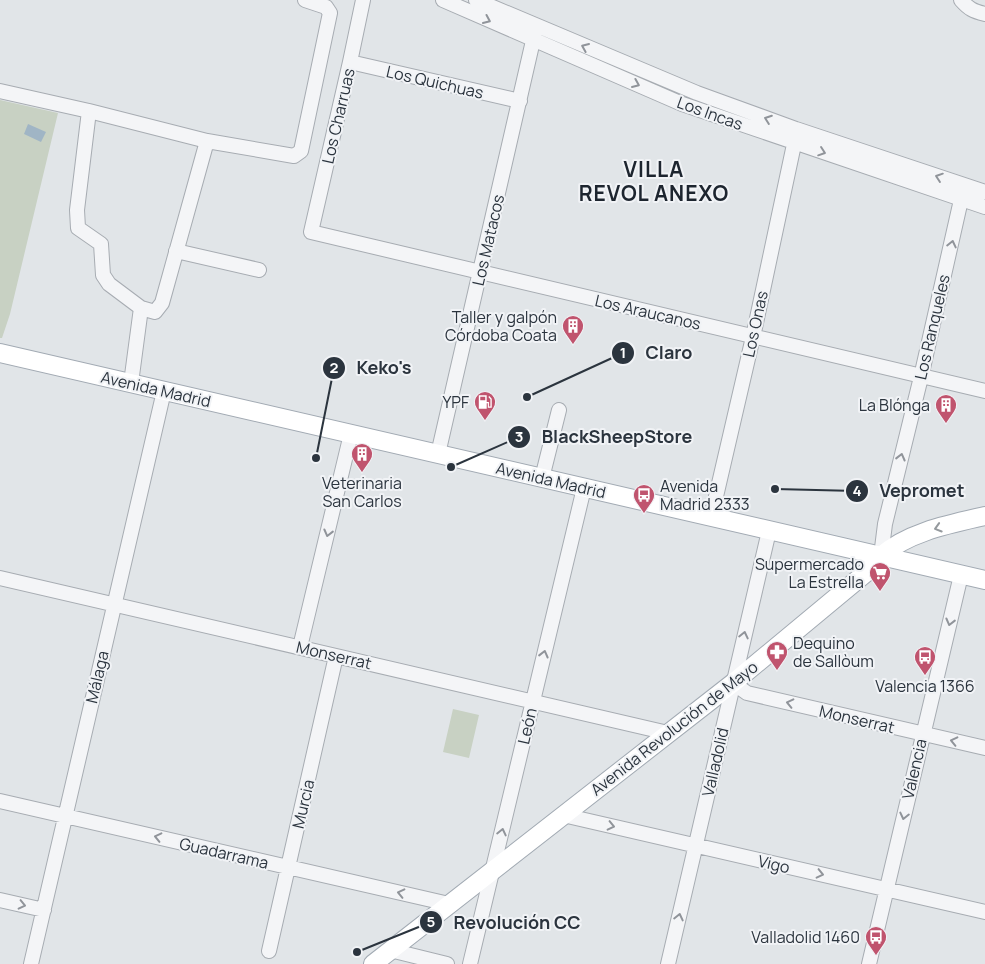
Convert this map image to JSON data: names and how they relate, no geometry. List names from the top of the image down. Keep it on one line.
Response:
{"streets":{"main road":["Avenida Madrid","Avenida Revolución de Mayo"],"street":["Los Quichuas","Los Incas","Los Charruas","Los Matacos","Los Araucanos","Los Onas","Los Ranqueles","Monserrat","Málaga","León","Valladolid","Valencia","Murcia","Guadarrama","Vigo"]},"crossings":[["Los Quichuas","Los Charruas"],["Los Quichuas","Los Matacos"],["Los Incas","Los Matacos"],["Los Incas","Los Onas"],["Los Incas","Los Ranqueles"],["Los Charruas","Los Araucanos"],["Los Matacos","Los Araucanos"],["Los Matacos","Avenida Madrid"],["Los Araucanos","Los Onas"],["Los Araucanos","Los Ranqueles"],["Los Onas","Avenida Madrid"],["Los Ranqueles","Avenida Madrid"],["Los Ranqueles","Avenida Revolución de Mayo"],["Avenida Madrid","Málaga"],["Avenida Madrid","León"],["Avenida Madrid","Avenida Revolución de Mayo"],["Avenida Madrid","Valladolid"],["Avenida Madrid","Valencia"],["Monserrat","Málaga"],["Monserrat","León"],["Monserrat","Avenida Revolución de Mayo"],["Monserrat","Valladolid"],["Monserrat","Valencia"],["Monserrat","Murcia"],["Málaga","Guadarrama"],["León","Avenida Revolución de Mayo"],["Avenida Revolución de Mayo","Valladolid"],["Avenida Revolución de Mayo","Guadarrama"],["Avenida Revolución de Mayo","Vigo"],["Valladolid","Vigo"],["Valencia","Vigo"],["Murcia","Guadarrama"]],"one_way":["Los Ranqueles","León","Valladolid","Valencia","Guadarrama","Vigo"],"districts":["VILLA REVOL ANEXO"],"places":{"building":["Taller y galpón Córdoba Coata","La Blónga","Veterinaria San Carlos"],"other":["Claro","Keko's","BlackSheepStore","Vepromet","Revolución CC"],"fuel station":["YPF"],"bus stop":["Avenida Madrid 2333","Valencia 1366","Valladolid 1460"],"supermarket":["Supermercado La Estrella"],"pharmacy":["Dequino de Sallòum"]}}
